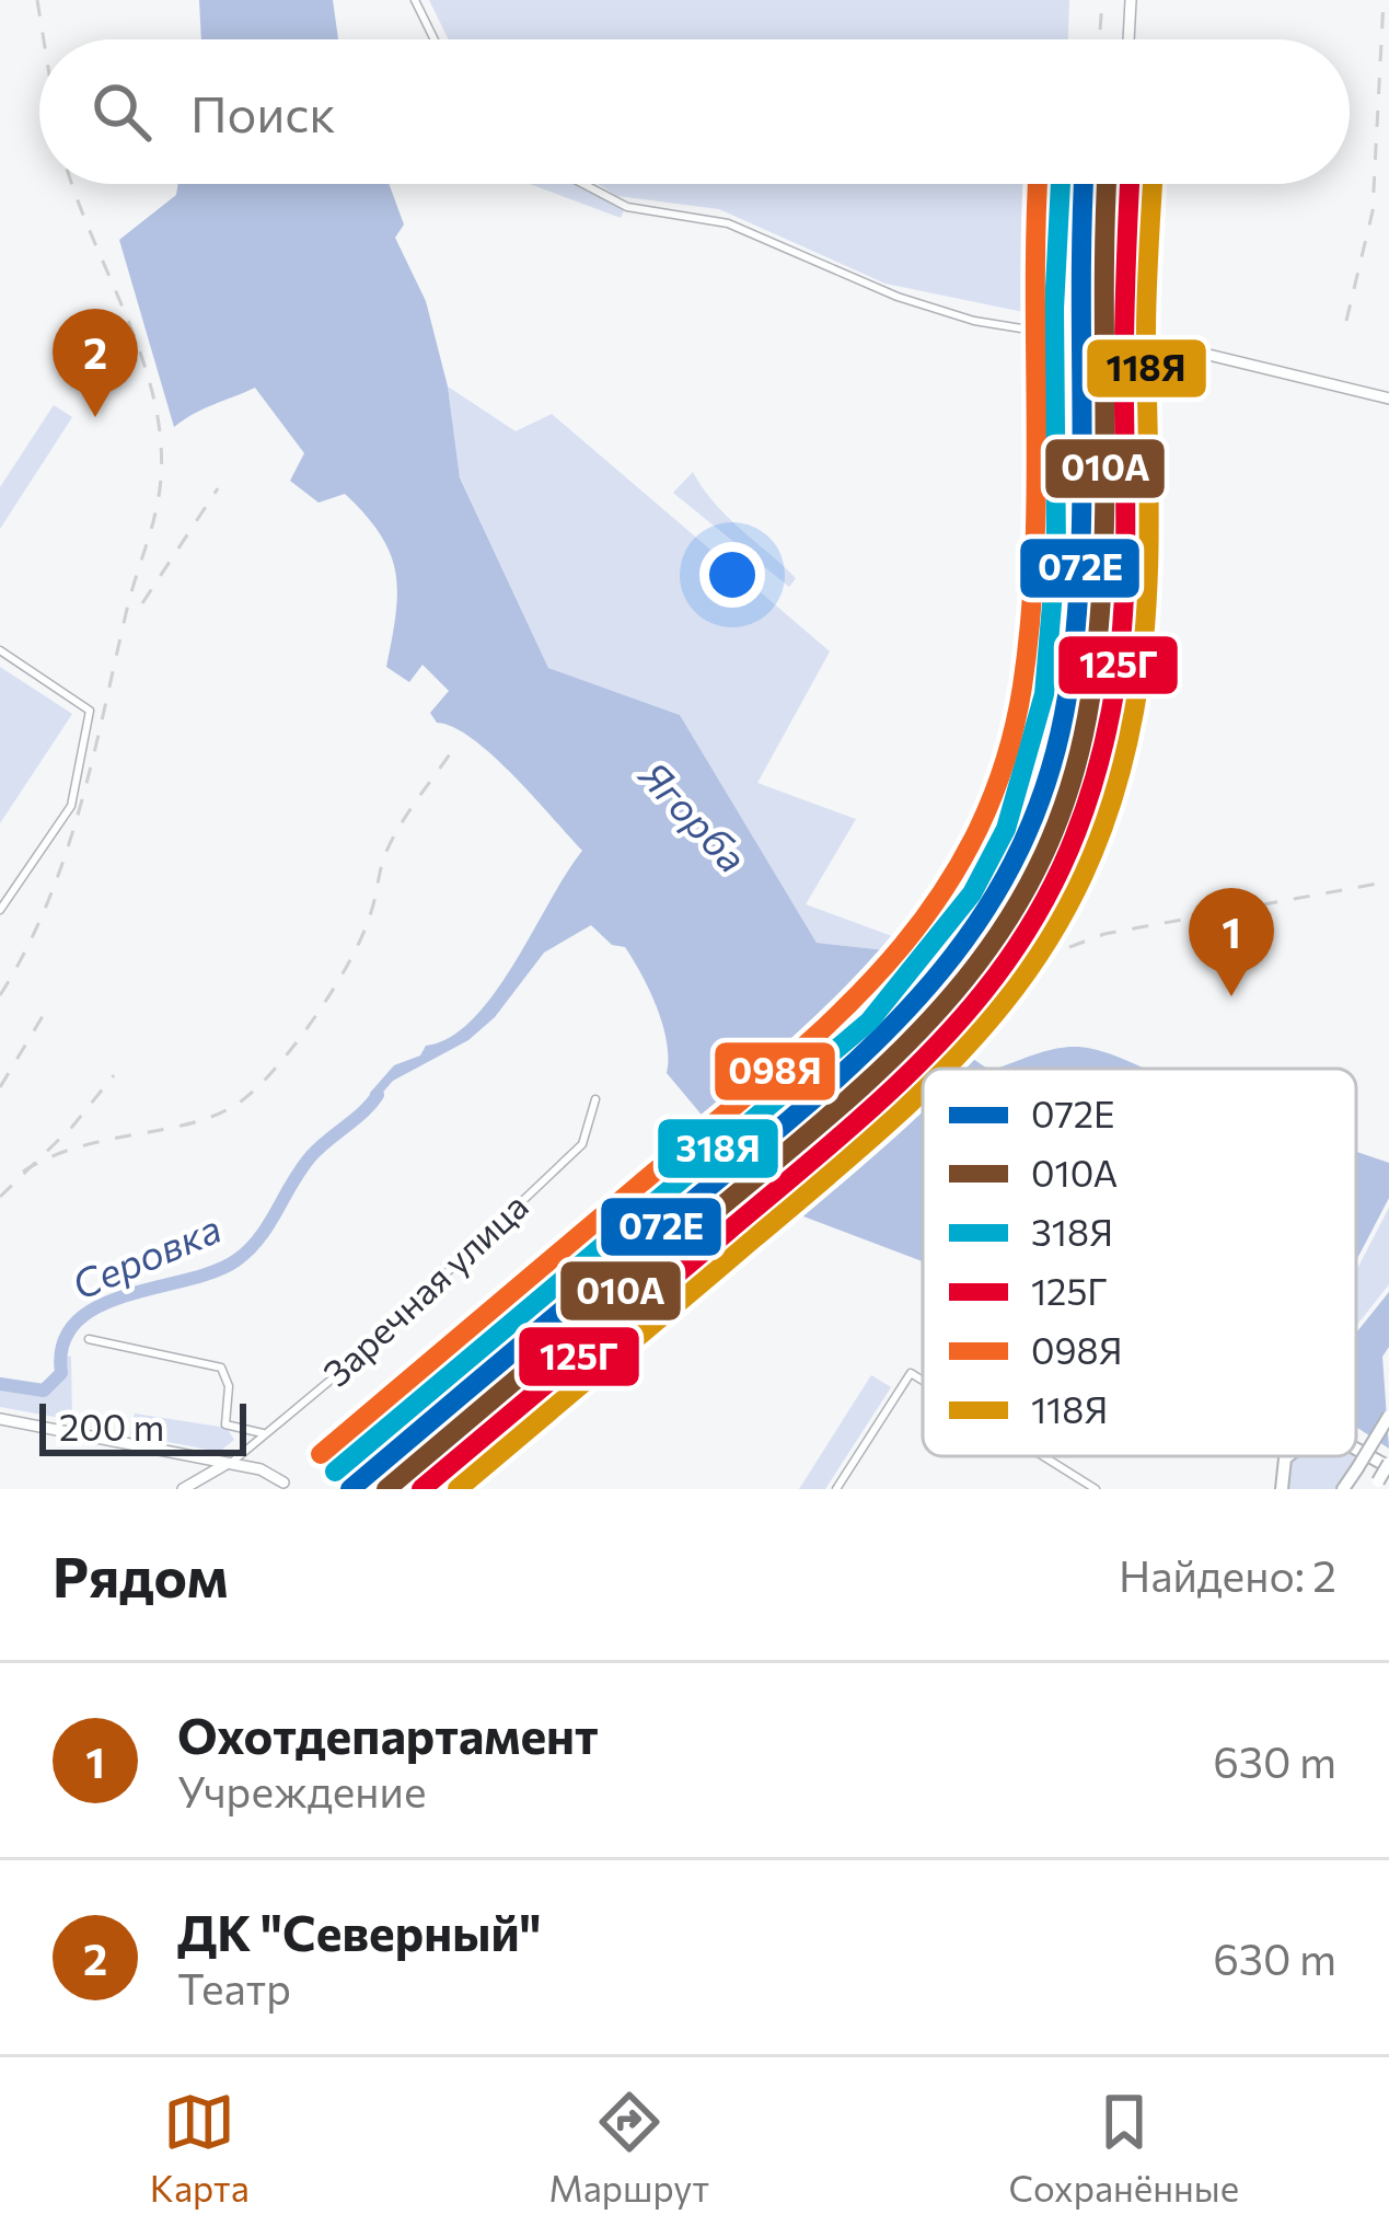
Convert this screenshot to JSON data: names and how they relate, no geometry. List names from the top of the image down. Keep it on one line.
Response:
{"streets":{"street":["Заречная улица"]},"water":["Ягорба","Серовка"],"lines":["transit line 072Е","transit line 010А","transit line 318Я","transit line 125Г","transit line 098Я","transit line 118Я"],"legend":["072Е","010А","318Я","125Г","098Я","118Я"],"scale_bar":"200 m","page":{"search":"Поиск","pins":["2","1"],"scale":"200 m","heading":["Рядом","Найдено: 2"],"list":[{"mark":"1","name":"Охотдепартамент","note":"Учреждение","value":"630 m"},{"mark":"2","name":"ДК \"Северный\"","note":"Театр","value":"630 m"}],"nav":["Карта","Маршрут","Сохранённые"]}}
